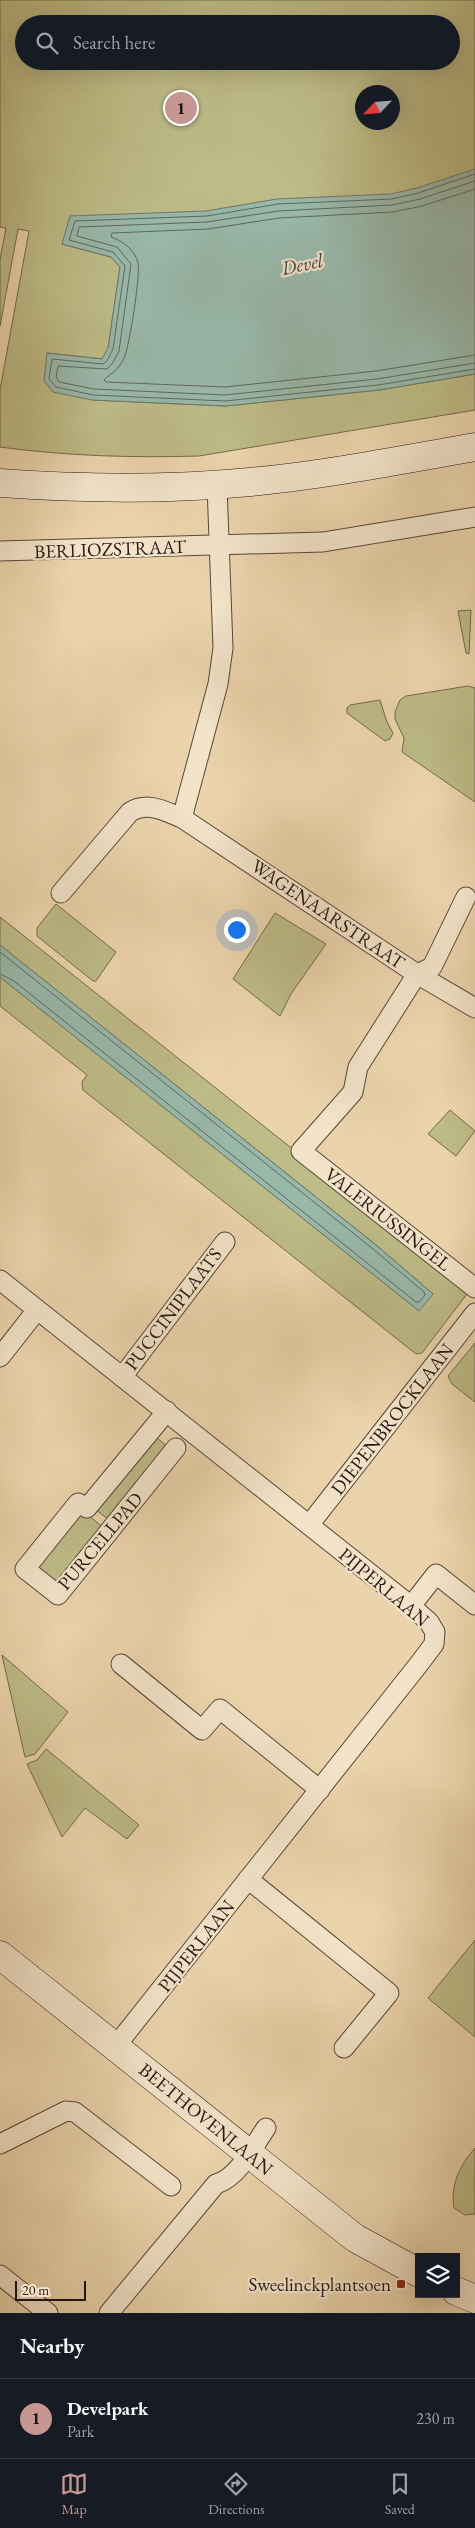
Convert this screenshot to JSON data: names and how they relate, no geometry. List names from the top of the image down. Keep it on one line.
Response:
{"streets":{"street":["BERLIOZSTRAAT","WAGENAARSTRAAT","VALERIUSSINGEL","PUCCINIPLAATS","DIEPENBROCKLAAN","PURCELLPAD","PIJPERLAAN","BEETHOVENLAAN"]},"crossings":[["WAGENAARSTRAAT","VALERIUSSINGEL"],["PUCCINIPLAATS","PIJPERLAAN"],["DIEPENBROCKLAAN","PIJPERLAAN"],["PURCELLPAD","PIJPERLAAN"],["PIJPERLAAN","BEETHOVENLAAN"]],"water":["Devel"],"places":{"transit":["Sweelinckplantsoen"]},"scale_bar":"20 m","north":"bottom left","page":{"search":"Search here","pins":"1","scale":"20 m","heading":"Nearby","list":[{"mark":"1","name":"Develpark","note":"Park","value":"230 m"}],"nav":["Map","Directions","Saved"]}}
